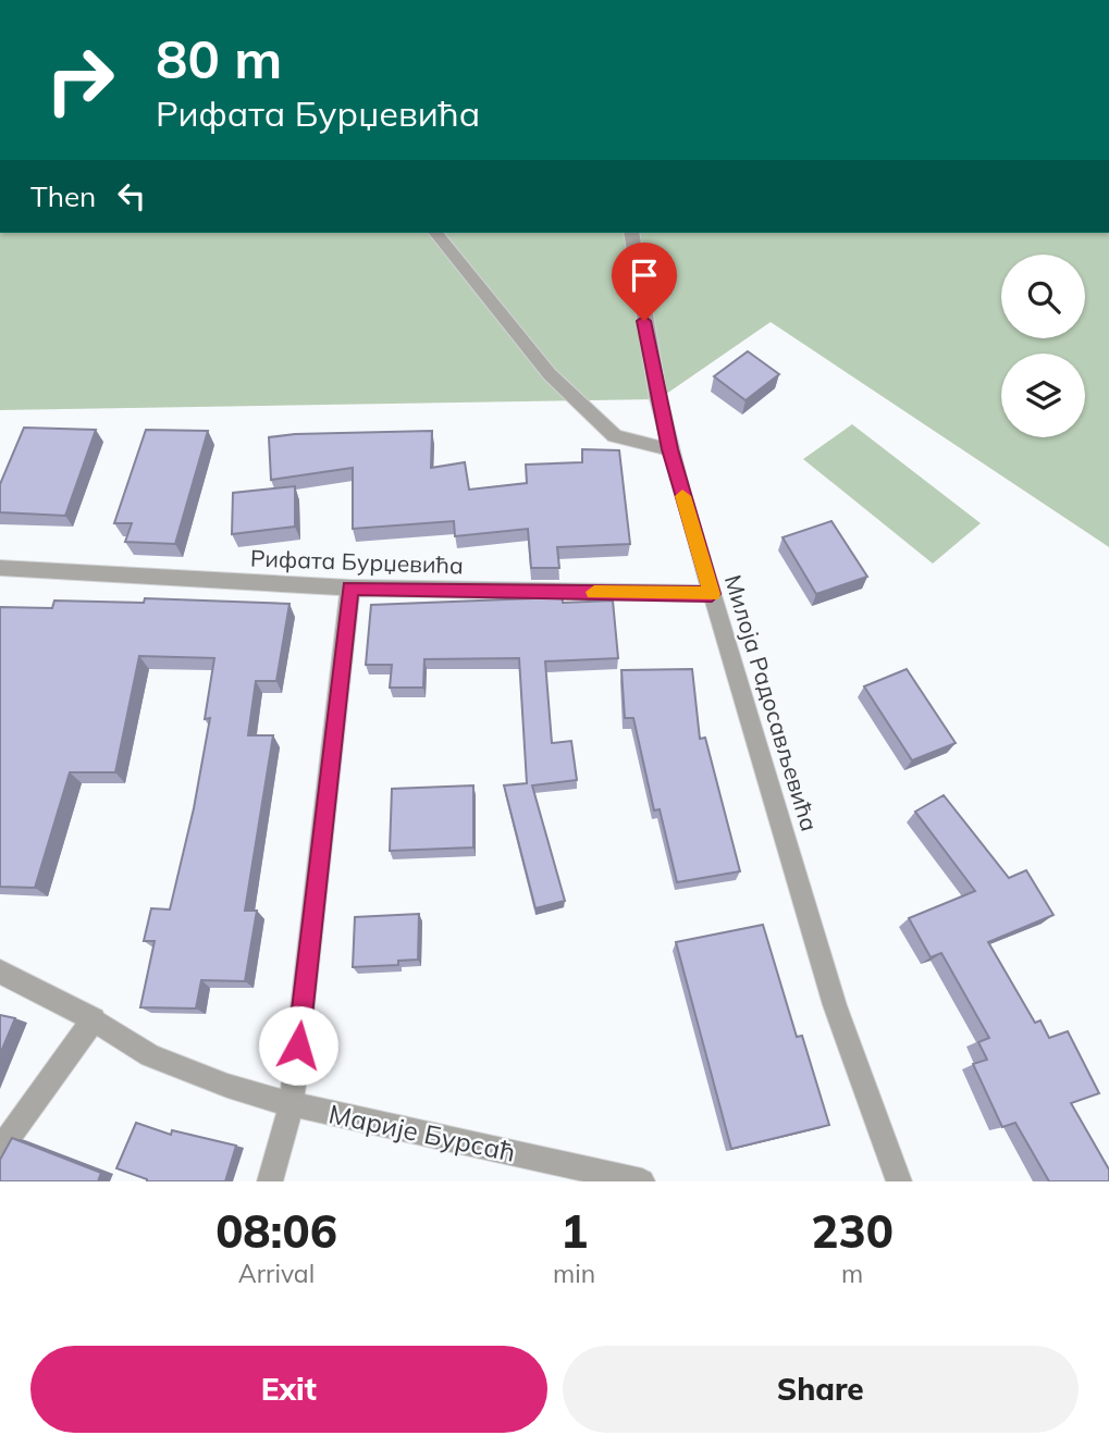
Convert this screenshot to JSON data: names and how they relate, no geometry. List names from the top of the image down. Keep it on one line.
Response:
{"streets":{"street":["Рифата Бурџевића","Милоја Радосављевића","Марије Бурсаћ"]},"crossings":[["Рифата Бурџевића","Милоја Радосављевића"]],"page":{"turn":["80 m","Рифата Бурџевића"],"then":"Then","eta":["08:06","Arrival","1","min","230","m"],"buttons":["Exit","Share"]}}
